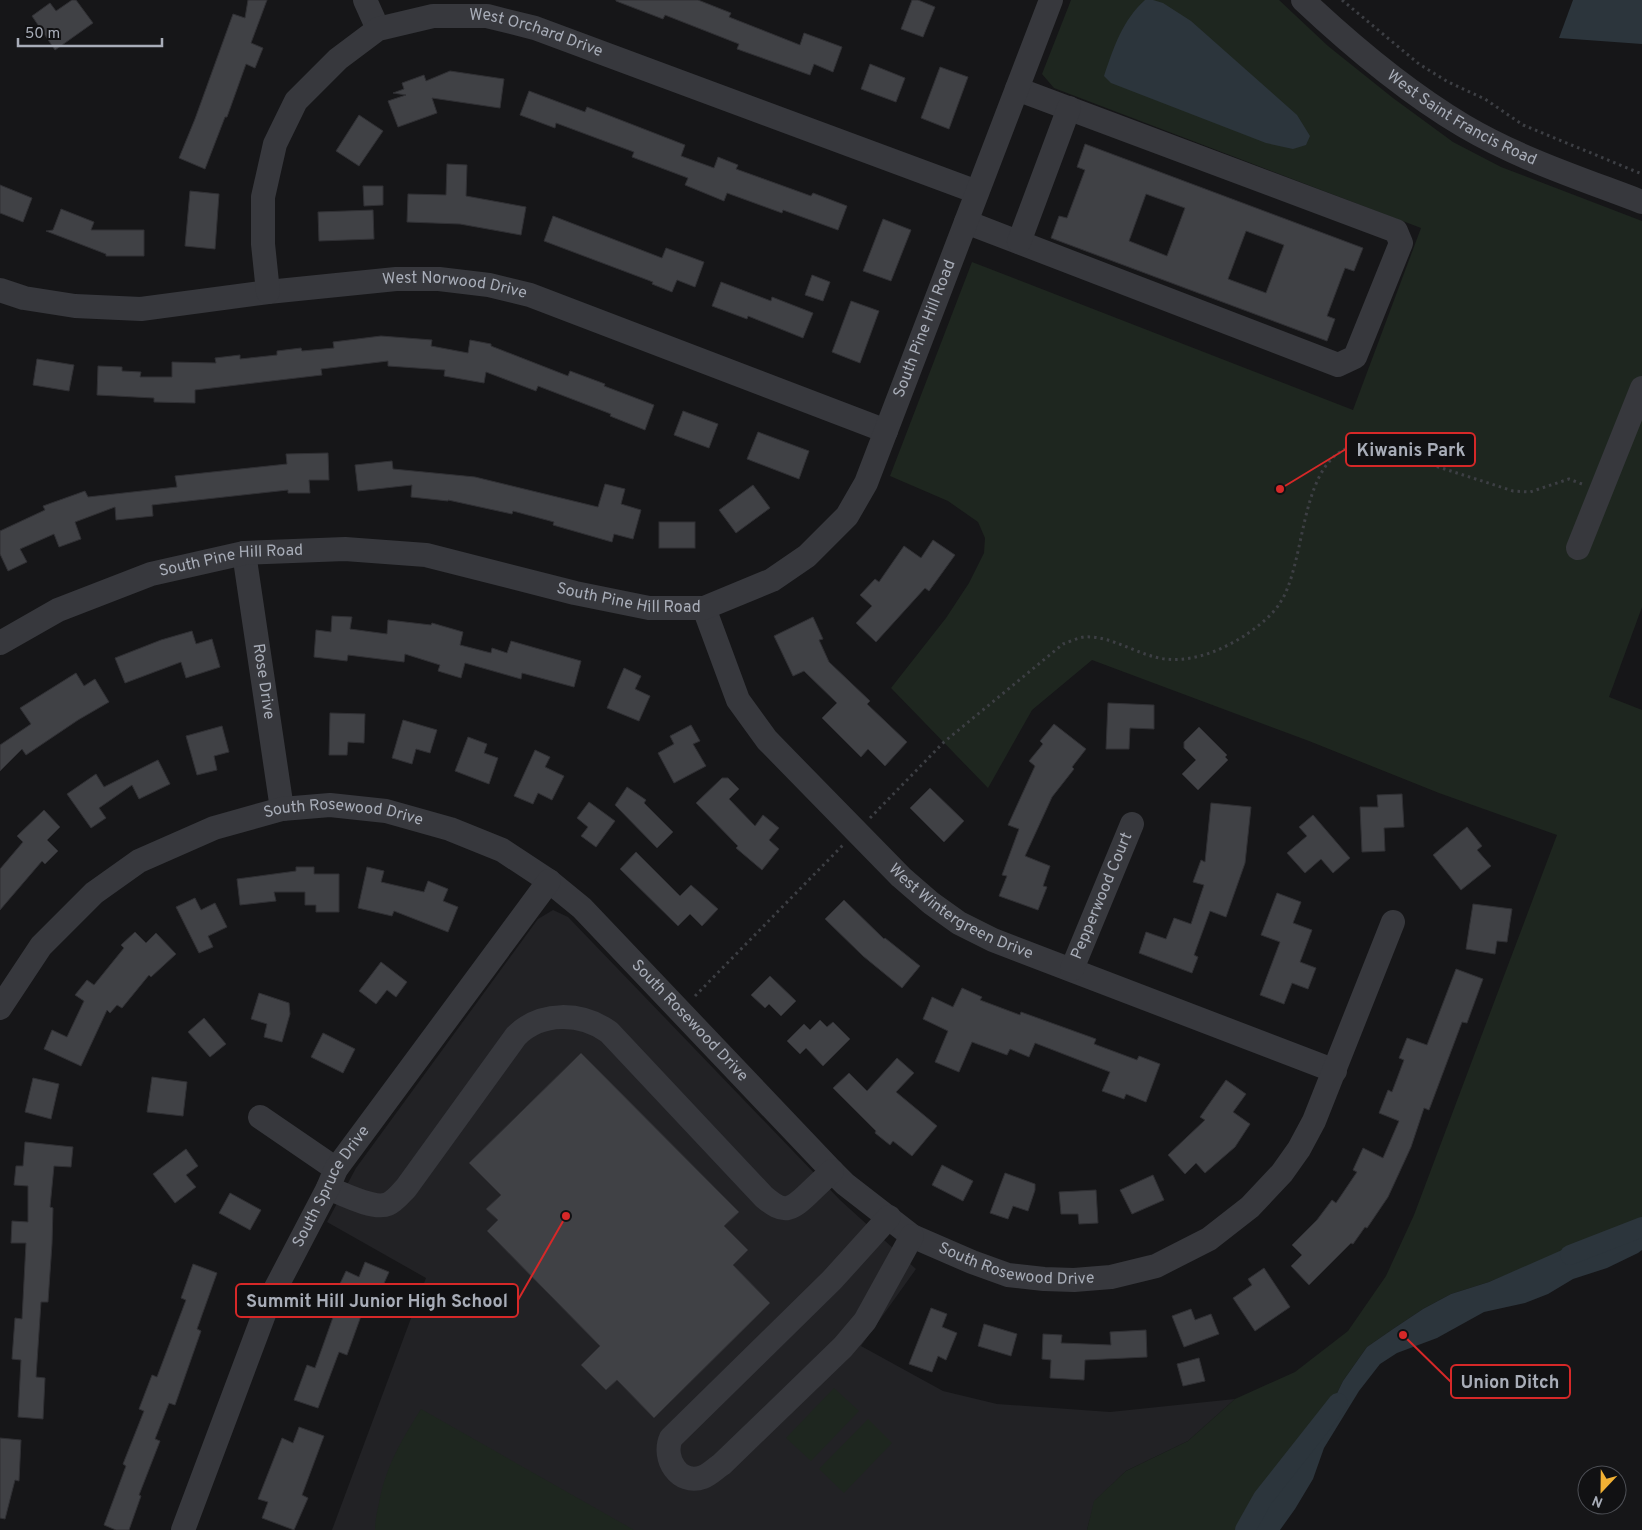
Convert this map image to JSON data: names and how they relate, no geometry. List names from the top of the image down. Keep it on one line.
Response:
{"streets":{"street":["West Orchard Drive","West Saint Francis Road","West Norwood Drive","South Pine Hill Road","Rose Drive","South Rosewood Drive","Pepperwood Court","West Wintergreen Drive","South Spruce Drive"]},"crossings":[["West Orchard Drive","West Norwood Drive"],["West Orchard Drive","South Pine Hill Road"],["West Norwood Drive","South Pine Hill Road"],["South Pine Hill Road","Rose Drive"],["South Pine Hill Road","West Wintergreen Drive"],["Rose Drive","South Rosewood Drive"],["South Rosewood Drive","West Wintergreen Drive"],["South Rosewood Drive","South Spruce Drive"],["Pepperwood Court","West Wintergreen Drive"]],"places":["Kiwanis Park","Summit Hill Junior High School","Union Ditch"],"scale_bar":"50 m","north":"bottom"}
